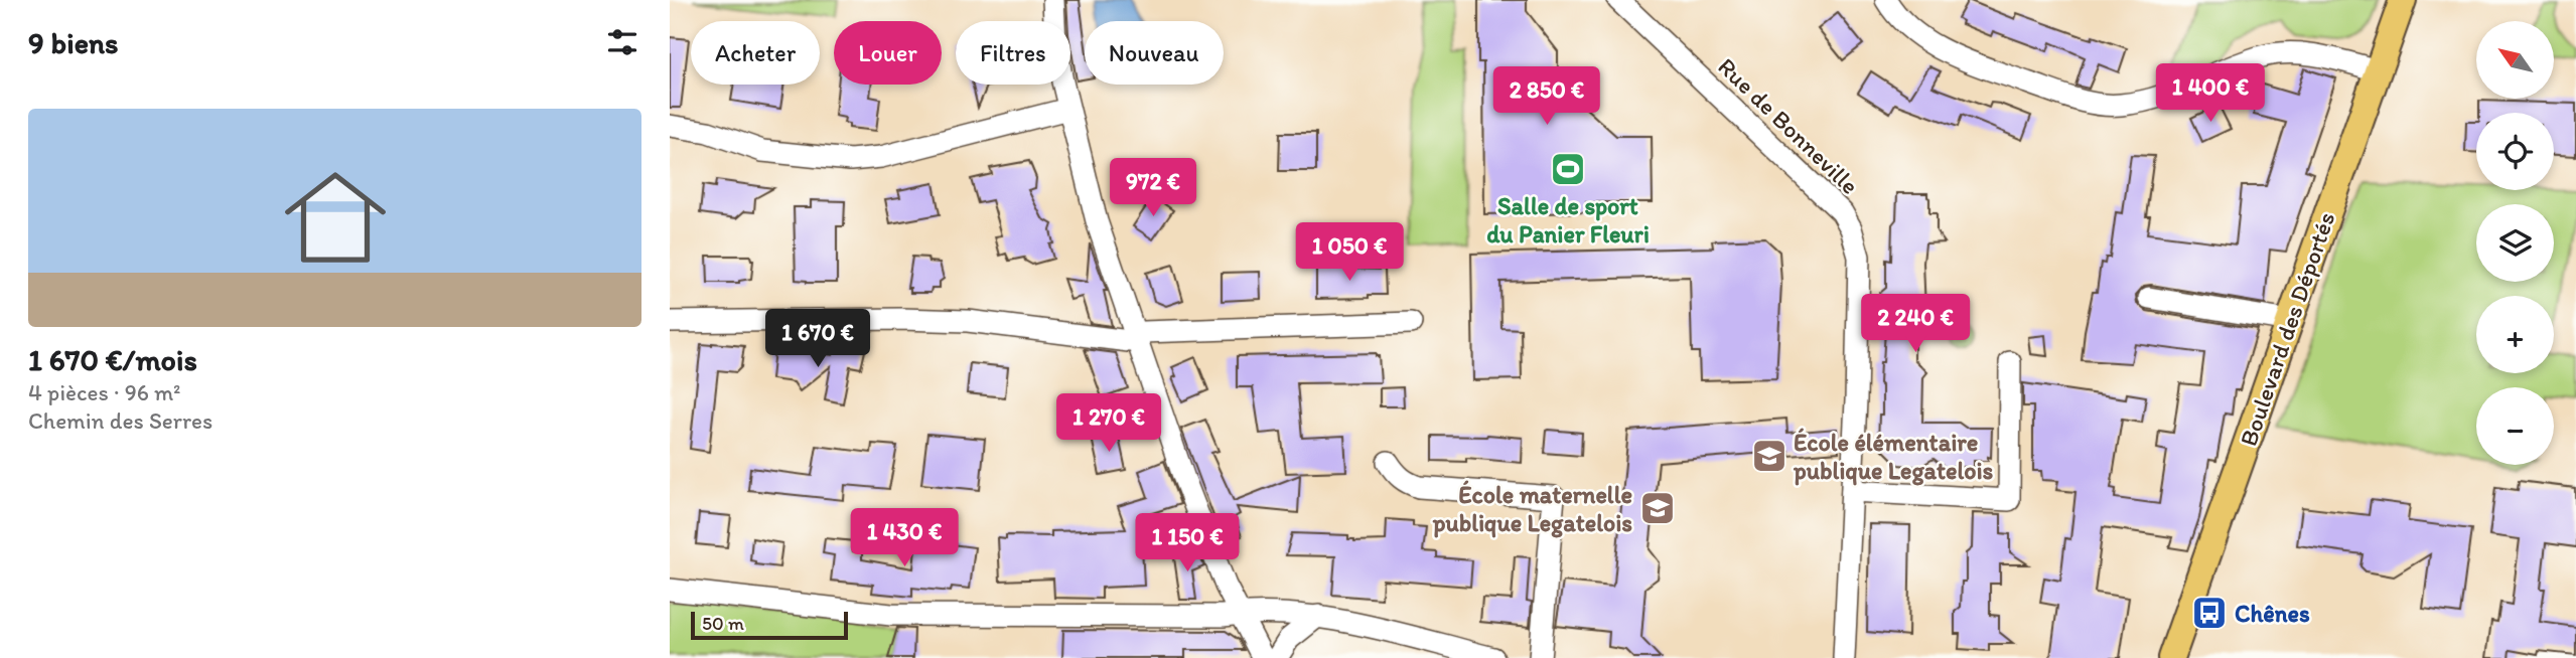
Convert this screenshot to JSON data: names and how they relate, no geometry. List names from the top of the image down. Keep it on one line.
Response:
{"streets":{"main road":["Boulevard des Déportés"],"street":["Rue de Bonneville"]},"places":{"sports":["Salle de sport du Panier Fleuri"],"school or university":["École élémentaire publique Legatelois","École maternelle publique Legatelois"],"bus stop":["Chênes"]},"scale_bar":"50 m","north":"top left","page":{"heading":"9 biens","map_buttons":["+","−"],"chip":["Acheter","Louer","Filtres","Nouveau"],"price":["1 400 €","2 850 €","972 €","1 050 €","2 240 €","1 670 €","1 270 €","1 430 €","1 150 €"],"list":[{"name":"1 670 €/mois","note":"4 pièces · 96 m² · Chemin des Serres"}],"scale":"50 m"}}
